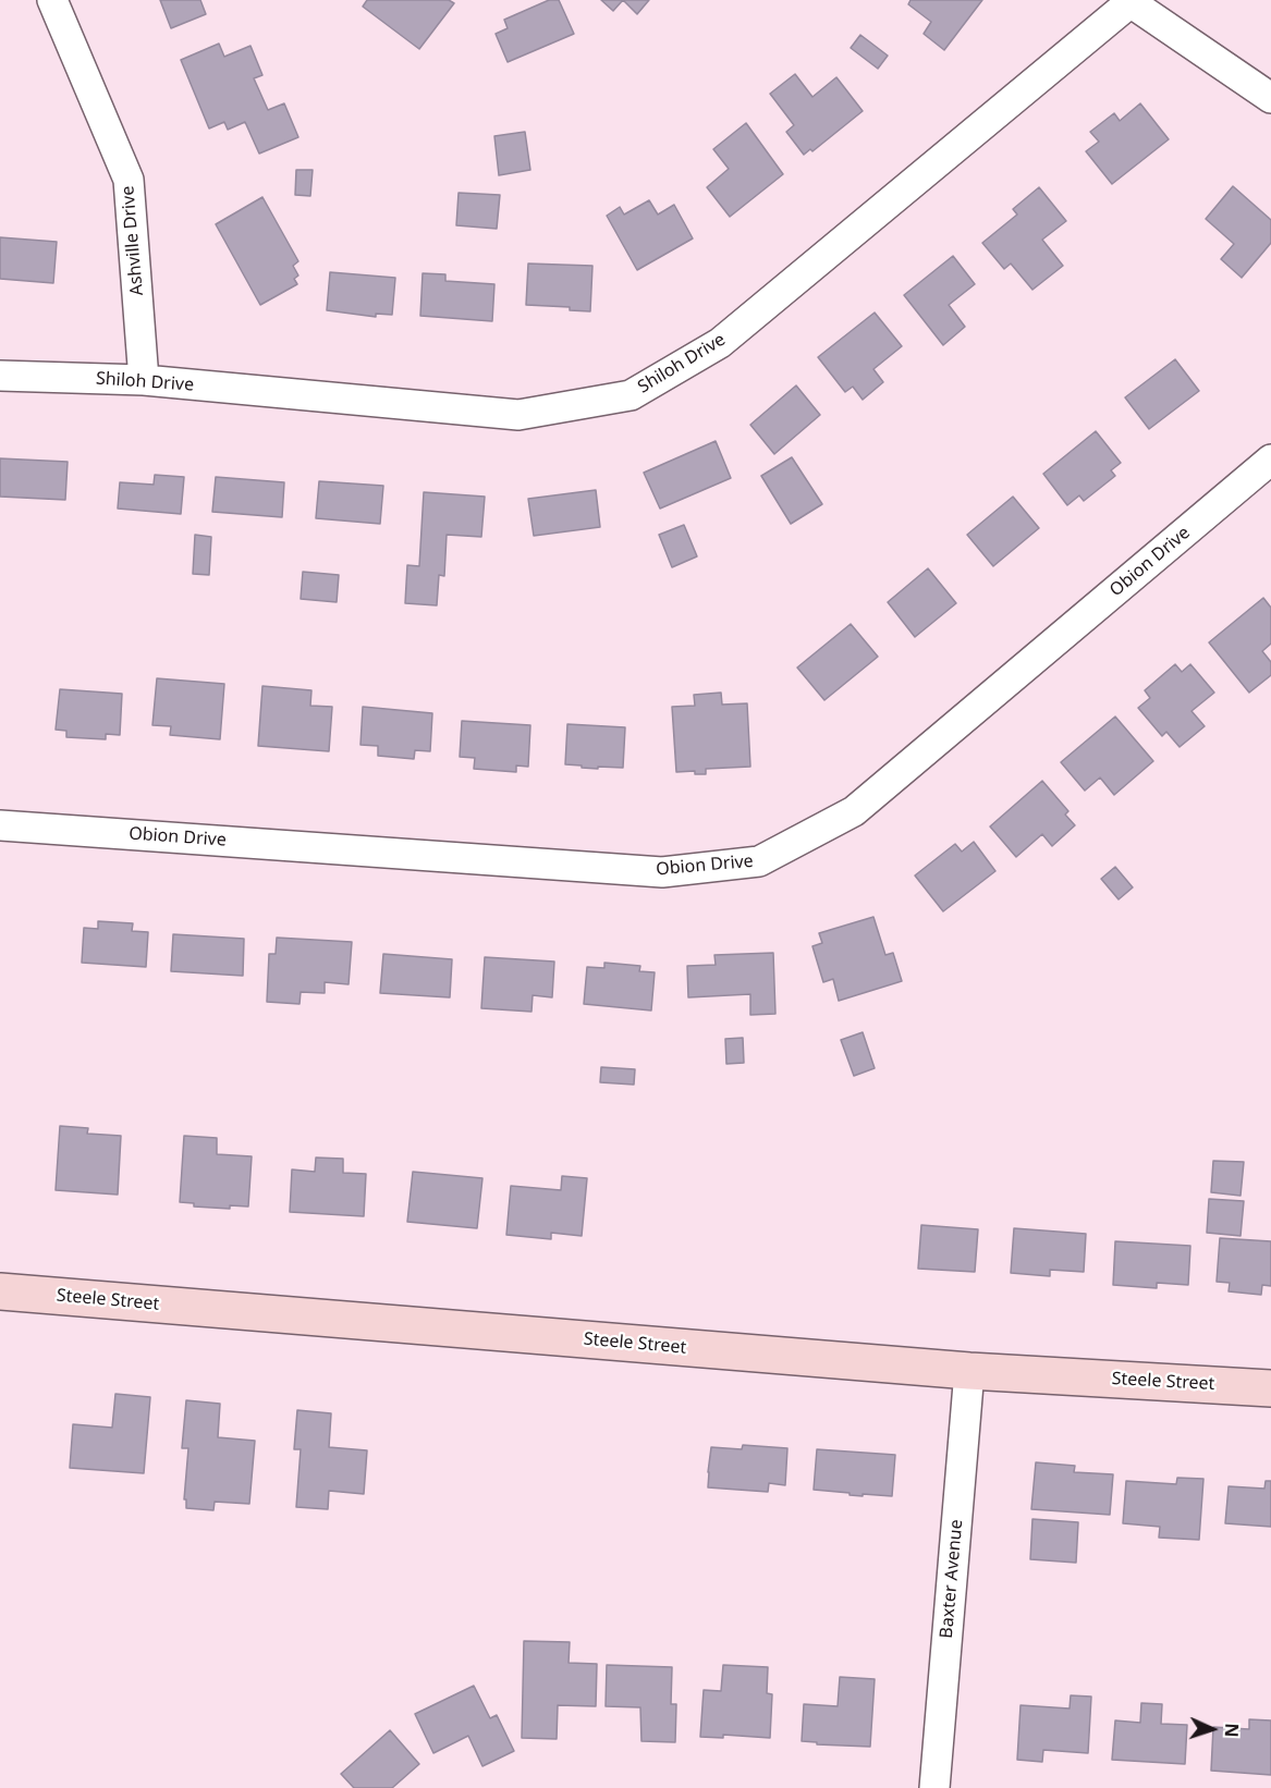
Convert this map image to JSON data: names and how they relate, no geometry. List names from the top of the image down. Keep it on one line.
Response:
{"streets":{"street":["Ashville Drive","Shiloh Drive","Obion Drive","Steele Street","Baxter Avenue"]},"crossings":[["Ashville Drive","Shiloh Drive"],["Steele Street","Baxter Avenue"]],"north":"right"}
